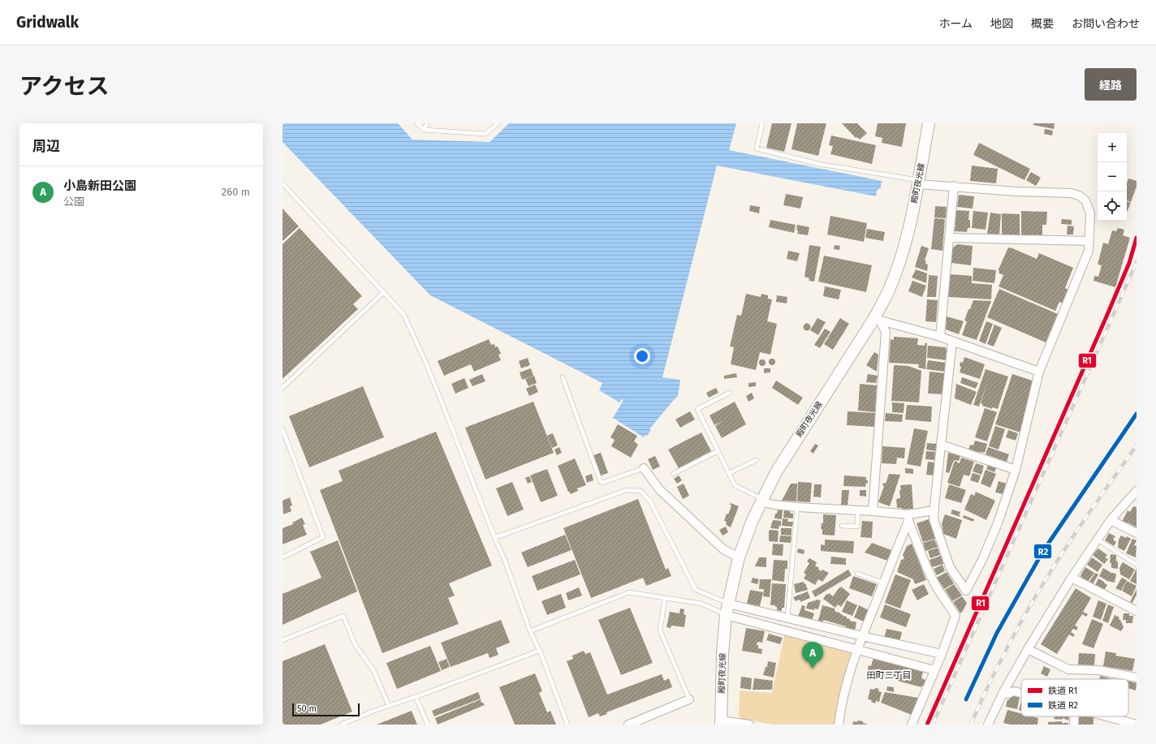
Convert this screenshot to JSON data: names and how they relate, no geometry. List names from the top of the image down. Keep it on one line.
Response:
{"streets":{"street":["殿町夜光線"]},"districts":["田町三丁目"],"lines":["rail line R1","rail line R2"],"legend":["鉄道 R1","鉄道 R2"],"scale_bar":"50 m","page":{"header":"Gridwalk","nav":["ホーム","地図","概要","お問い合わせ"],"title":"アクセス","buttons":"経路","heading":"周辺","map_buttons":["+","−"],"list":[{"mark":"A","name":"小島新田公園","note":"公園","value":"260 m"}],"pins":"A","scale":"50 m"}}
